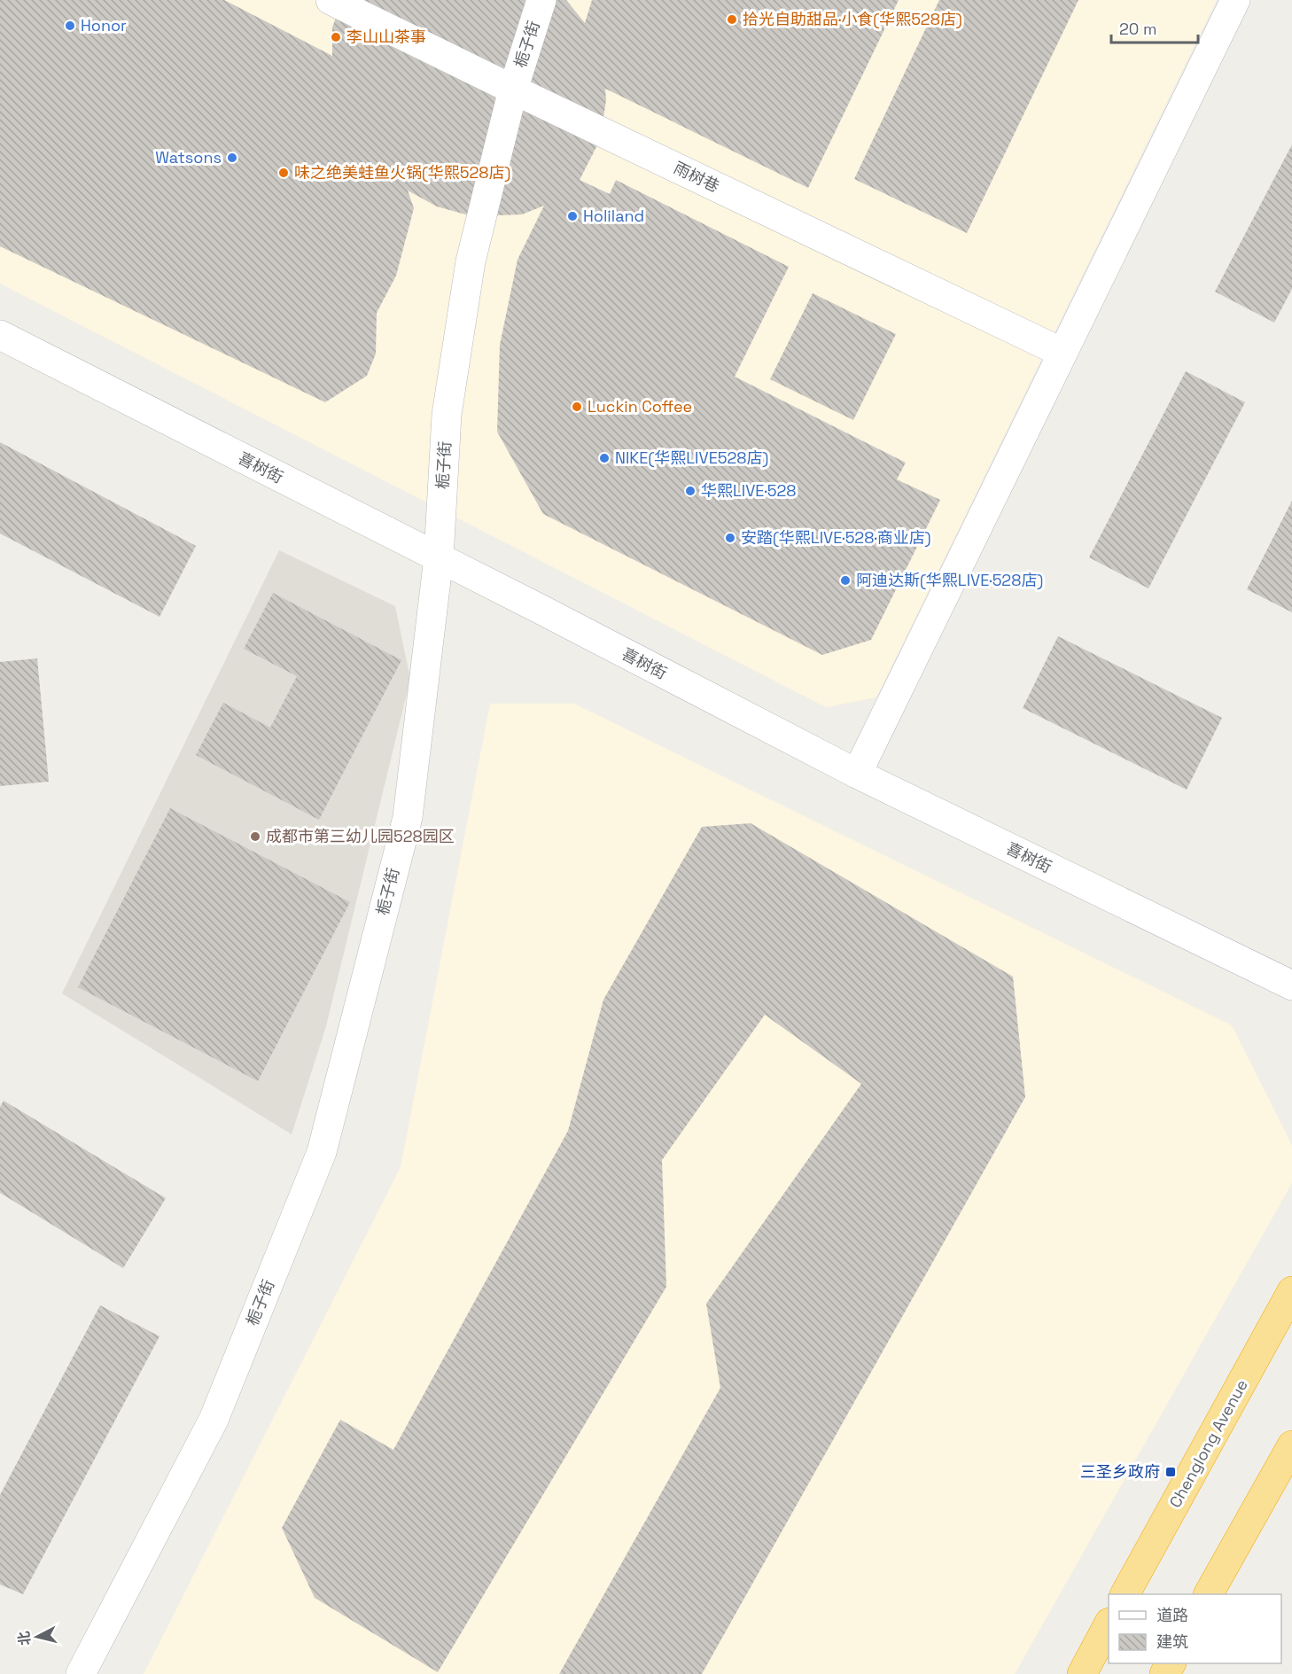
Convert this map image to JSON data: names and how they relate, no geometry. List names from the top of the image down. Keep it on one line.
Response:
{"streets":{"highway":["Chenglong Avenue"],"street":["栀子街","雨树巷","喜树街"]},"crossings":[["栀子街","雨树巷"],["栀子街","喜树街"]],"places":{"other":["拾光自助甜品·小食(华熙528店)","Honor","李山山茶事","Watsons","味之绝美蛙鱼火锅(华熙528店)","Holiland","Luckin Coffee","NIKE(华熙LIVE528店)","华熙LIVE·528","安踏(华熙LIVE·528·商业店)","阿迪达斯(华熙LIVE·528店)","成都市第三幼儿园528园区"],"transit":["三圣乡政府"]},"legend":["道路","建筑"],"scale_bar":"20 m","north":"left"}
